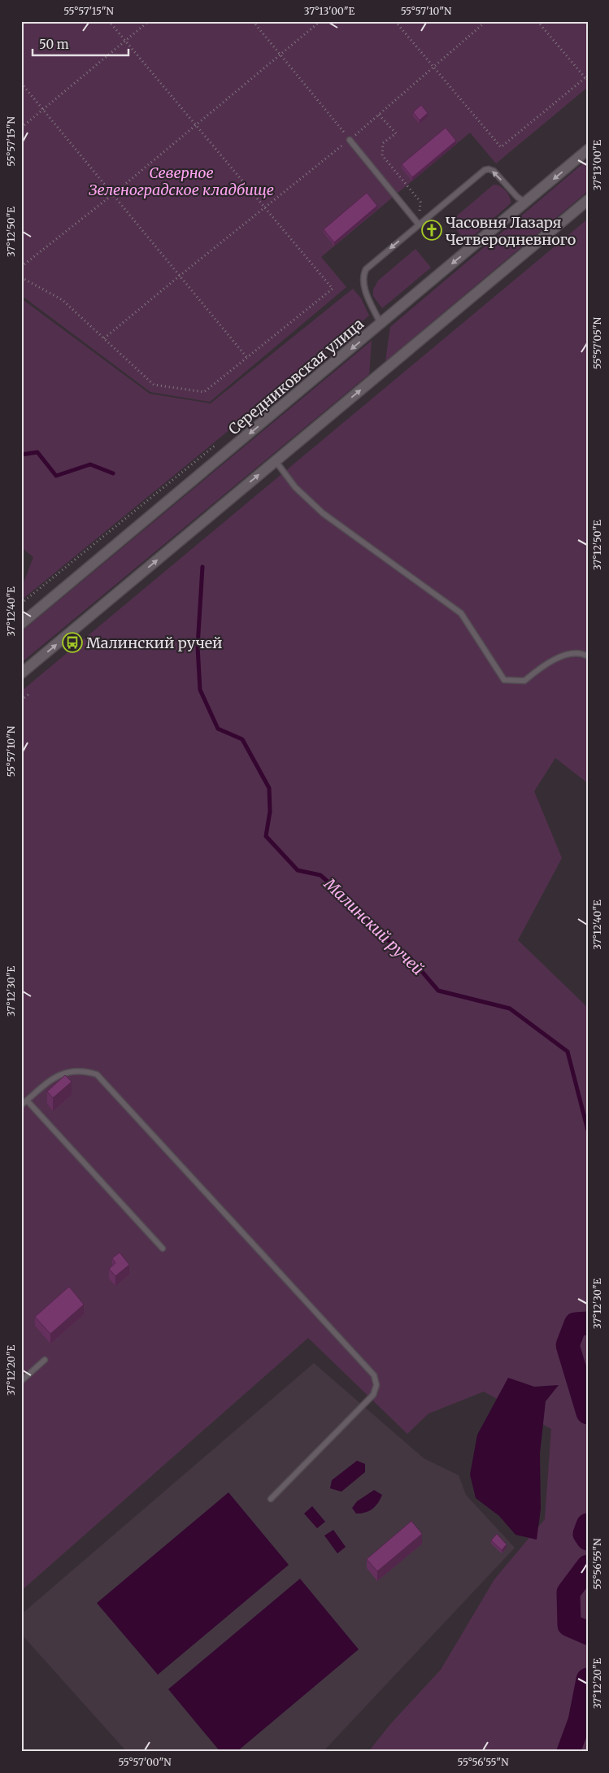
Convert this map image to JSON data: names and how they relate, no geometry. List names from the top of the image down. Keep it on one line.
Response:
{"streets":{"street":["Середниковская улица"]},"water":["Малинский ручей"],"parks":["Северное Зеленоградское кладбище"],"places":{"church":["Часовня Лазаря Четверодневного"],"bus stop":["Малинский ручей"]},"scale_bar":"50 m","coordinates":["55°57'15\"N","37°13'00\"E","55°57'10\"N","37°12'50\"E","55°57'05\"N","37°12'40\"E","37°12'30\"E","37°12'20\"E","55°56'55\"N","55°57'00\"N"]}
